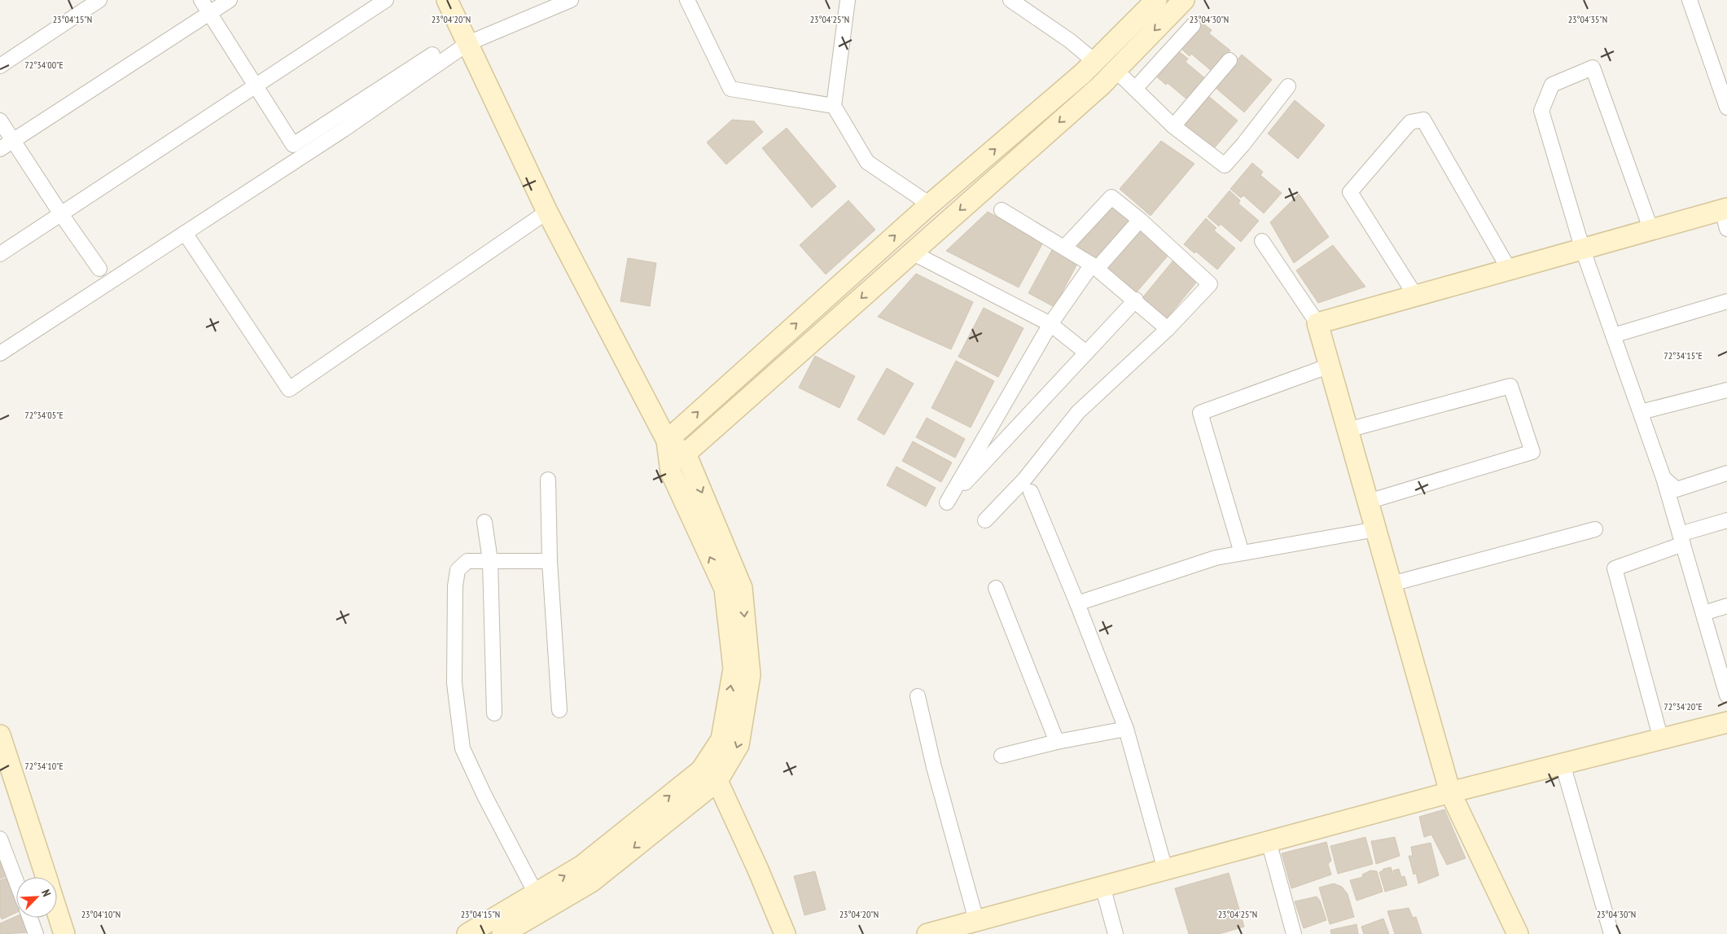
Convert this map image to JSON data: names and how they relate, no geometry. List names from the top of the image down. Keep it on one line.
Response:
{"north":"top right","coordinates":["23°04'15\"N","23°04'25\"N","23°04'30\"N","23°04'20\"N","23°04'35\"N","72°34'00\"E","72°34'15\"E","72°34'05\"E","72°34'20\"E","72°34'10\"E","23°04'10\"N"]}
